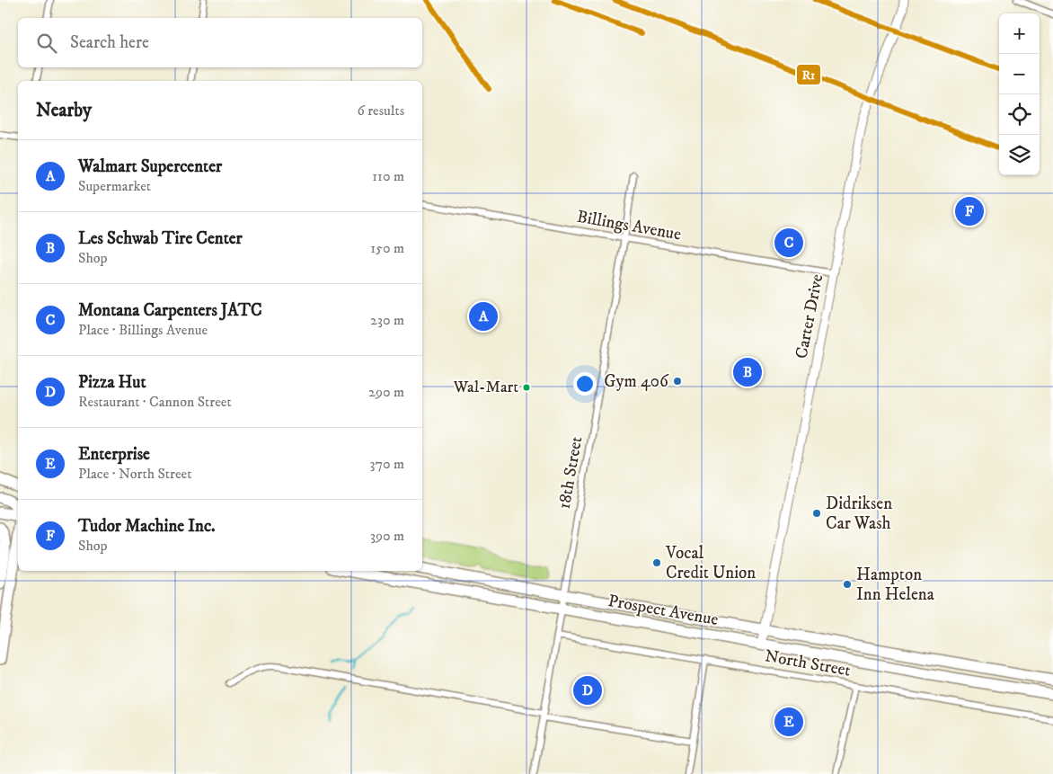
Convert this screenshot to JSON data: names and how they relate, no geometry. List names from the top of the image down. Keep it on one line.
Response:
{"streets":{"highway":["Prospect Avenue"],"street":["Billings Avenue","Carter Drive","18th Street","North Street"]},"crossings":[["Billings Avenue","Carter Drive"],["Billings Avenue","18th Street"],["Carter Drive","Prospect Avenue"],["18th Street","Prospect Avenue"],["18th Street","North Street"]],"places":["Gym 406","Wal-Mart","Didriksen Car Wash","Vocal Credit Union","Hampton Inn Helena"],"lines":["transit line R1"],"page":{"map_buttons":["+","−"],"search":"Search here","heading":["Nearby","6 results"],"list":[{"mark":"A","name":"Walmart Supercenter","note":"Supermarket","value":"110 m"},{"mark":"B","name":"Les Schwab Tire Center","note":"Shop","value":"150 m"},{"mark":"C","name":"Montana Carpenters JATC","note":"Place · Billings Avenue","value":"230 m"},{"mark":"D","name":"Pizza Hut","note":"Restaurant · Cannon Street","value":"290 m"},{"mark":"E","name":"Enterprise","note":"Place · North Street","value":"370 m"},{"mark":"F","name":"Tudor Machine Inc.","note":"Shop","value":"390 m"}],"pins":["F","C","A","B","D","E"]}}
